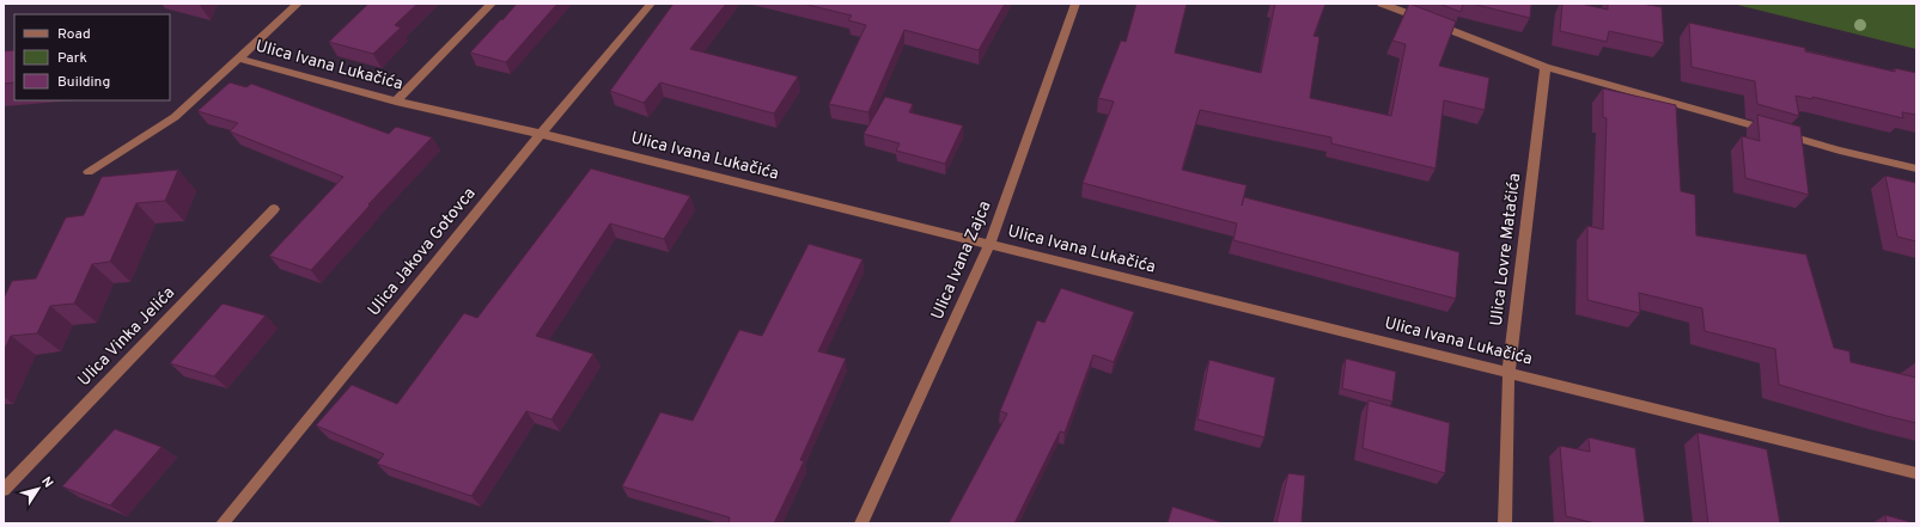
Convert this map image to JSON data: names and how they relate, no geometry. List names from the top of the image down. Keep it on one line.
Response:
{"streets":{"street":["Ulica Ivana Lukačića","Ulica Lovre Matačića","Ulica Jakova Gotovca","Ulica Ivana Zajca","Ulica Vinka Jelića"]},"crossings":[["Ulica Ivana Lukačića","Ulica Lovre Matačića"],["Ulica Ivana Lukačića","Ulica Jakova Gotovca"],["Ulica Ivana Lukačića","Ulica Ivana Zajca"]],"legend":["Road","Park","Building"],"north":"top right"}
